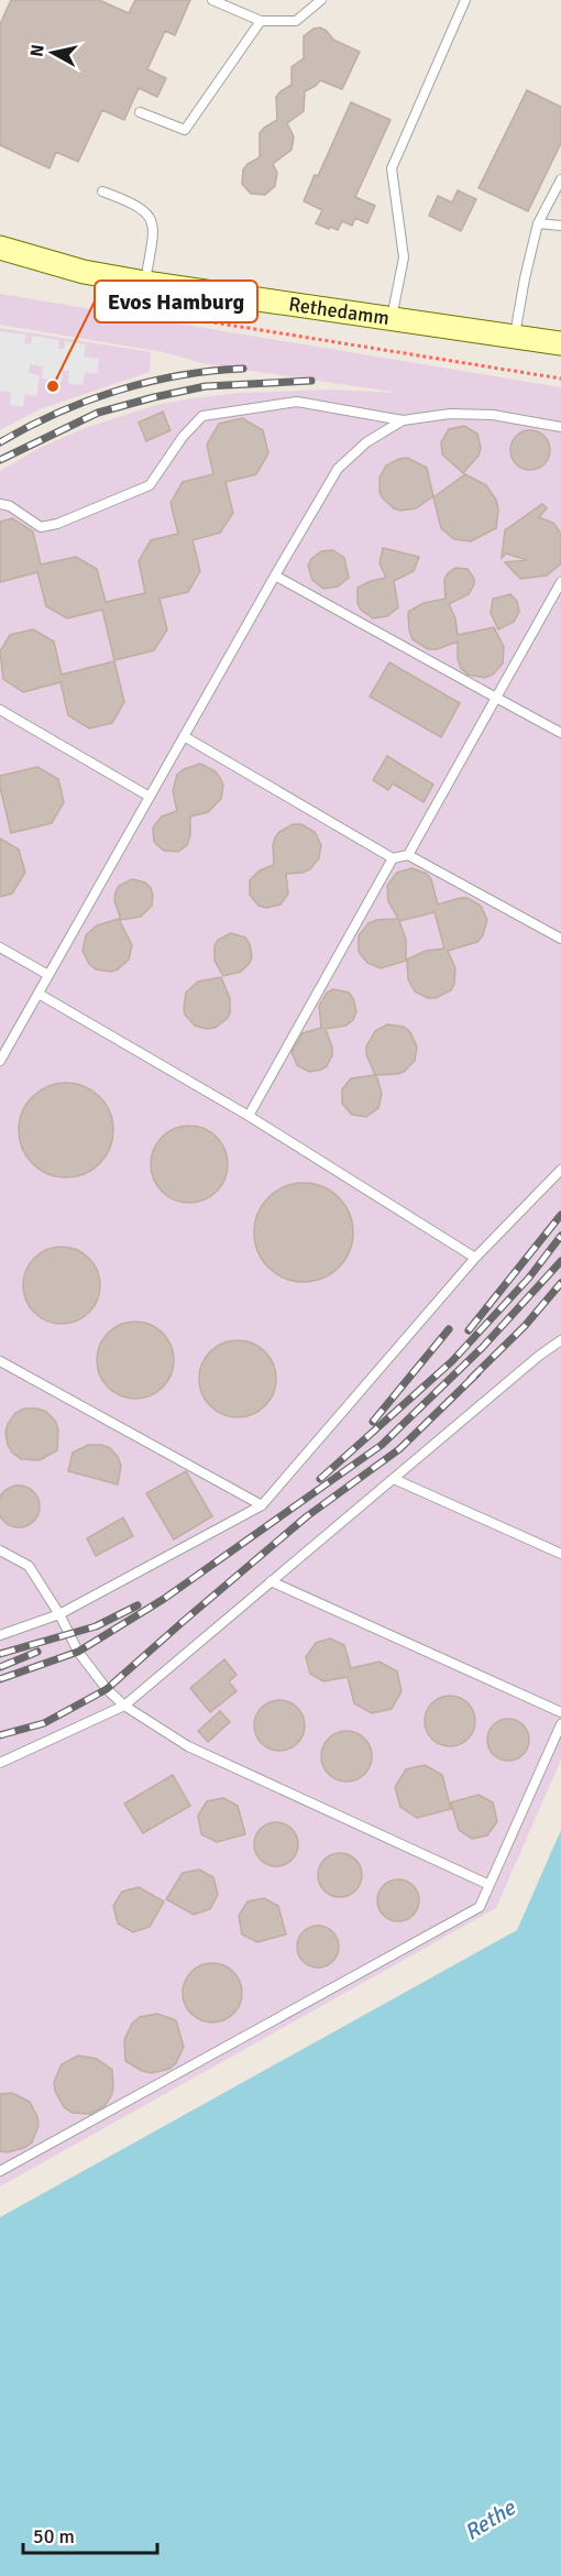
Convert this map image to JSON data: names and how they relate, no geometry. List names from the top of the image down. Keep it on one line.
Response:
{"streets":{"main road":["Rethedamm"]},"water":["Rethe"],"places":["Evos Hamburg"],"scale_bar":"50 m","north":"left"}
